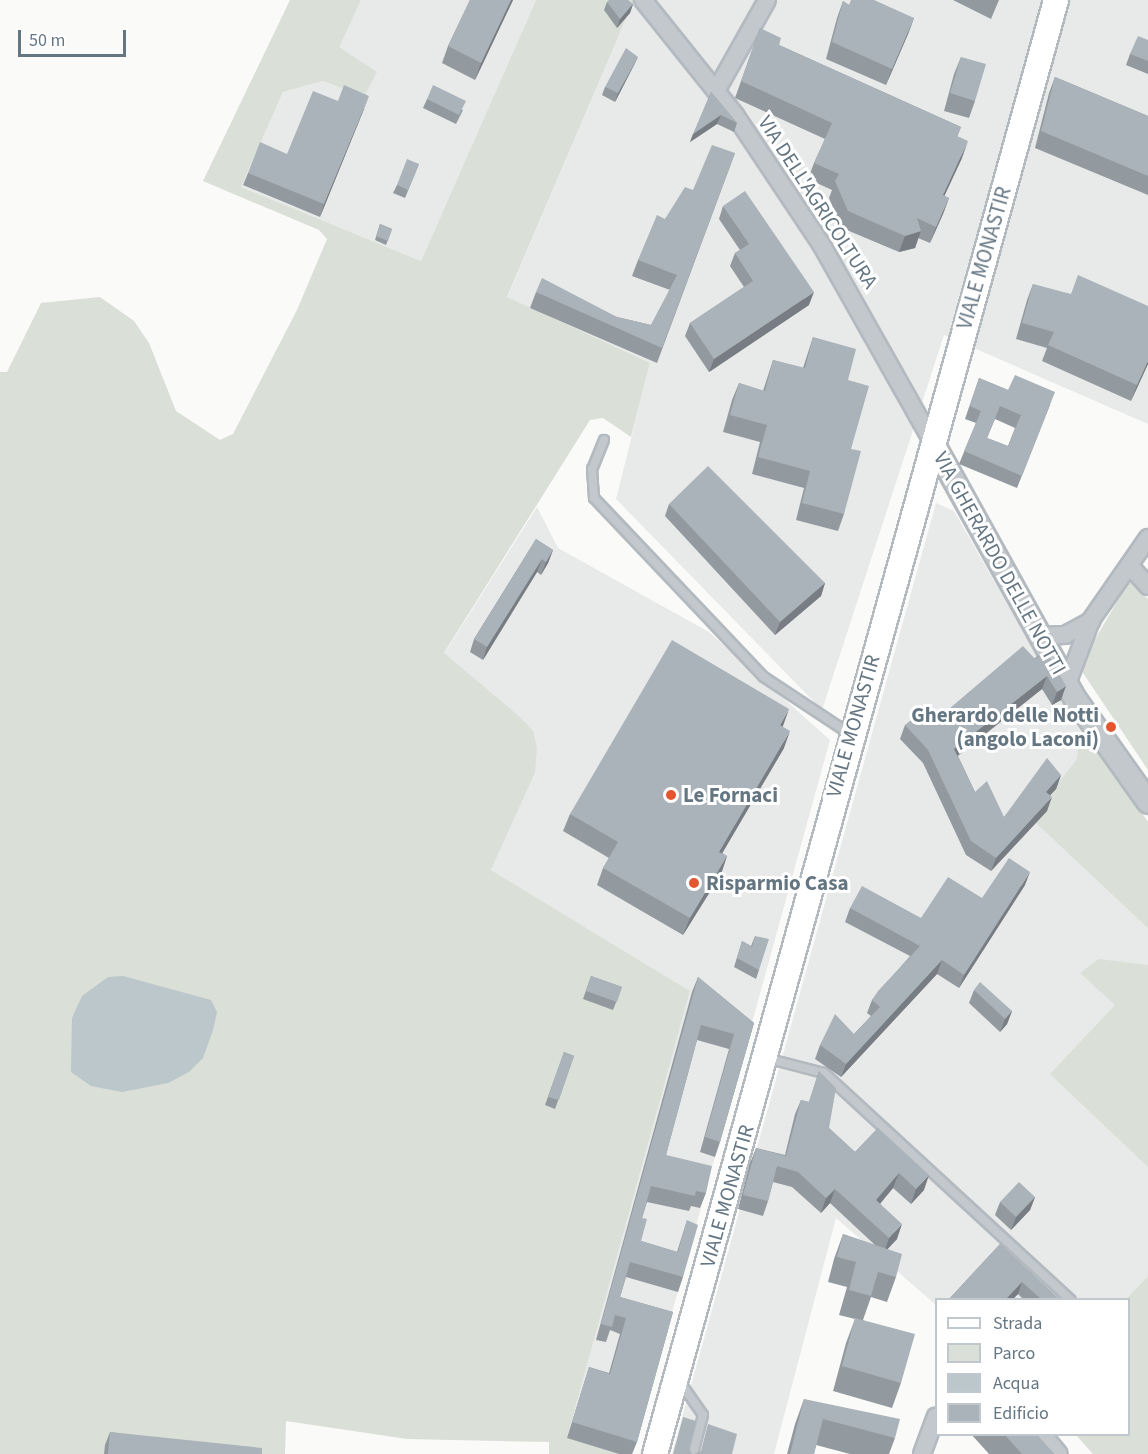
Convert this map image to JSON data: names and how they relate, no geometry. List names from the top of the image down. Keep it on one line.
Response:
{"streets":{"main road":["VIALE MONASTIR"],"street":["VIA DELL'AGRICOLTURA","VIA GHERARDO DELLE NOTTI"]},"crossings":[["VIA DELL'AGRICOLTURA","VIALE MONASTIR"],["VIA DELL'AGRICOLTURA","VIA GHERARDO DELLE NOTTI"],["VIALE MONASTIR","VIA GHERARDO DELLE NOTTI"]],"places":["Gherardo delle Notti (angolo Laconi)","Le Fornaci","Risparmio Casa"],"legend":["Strada","Parco","Acqua","Edificio"],"scale_bar":"50 m"}
